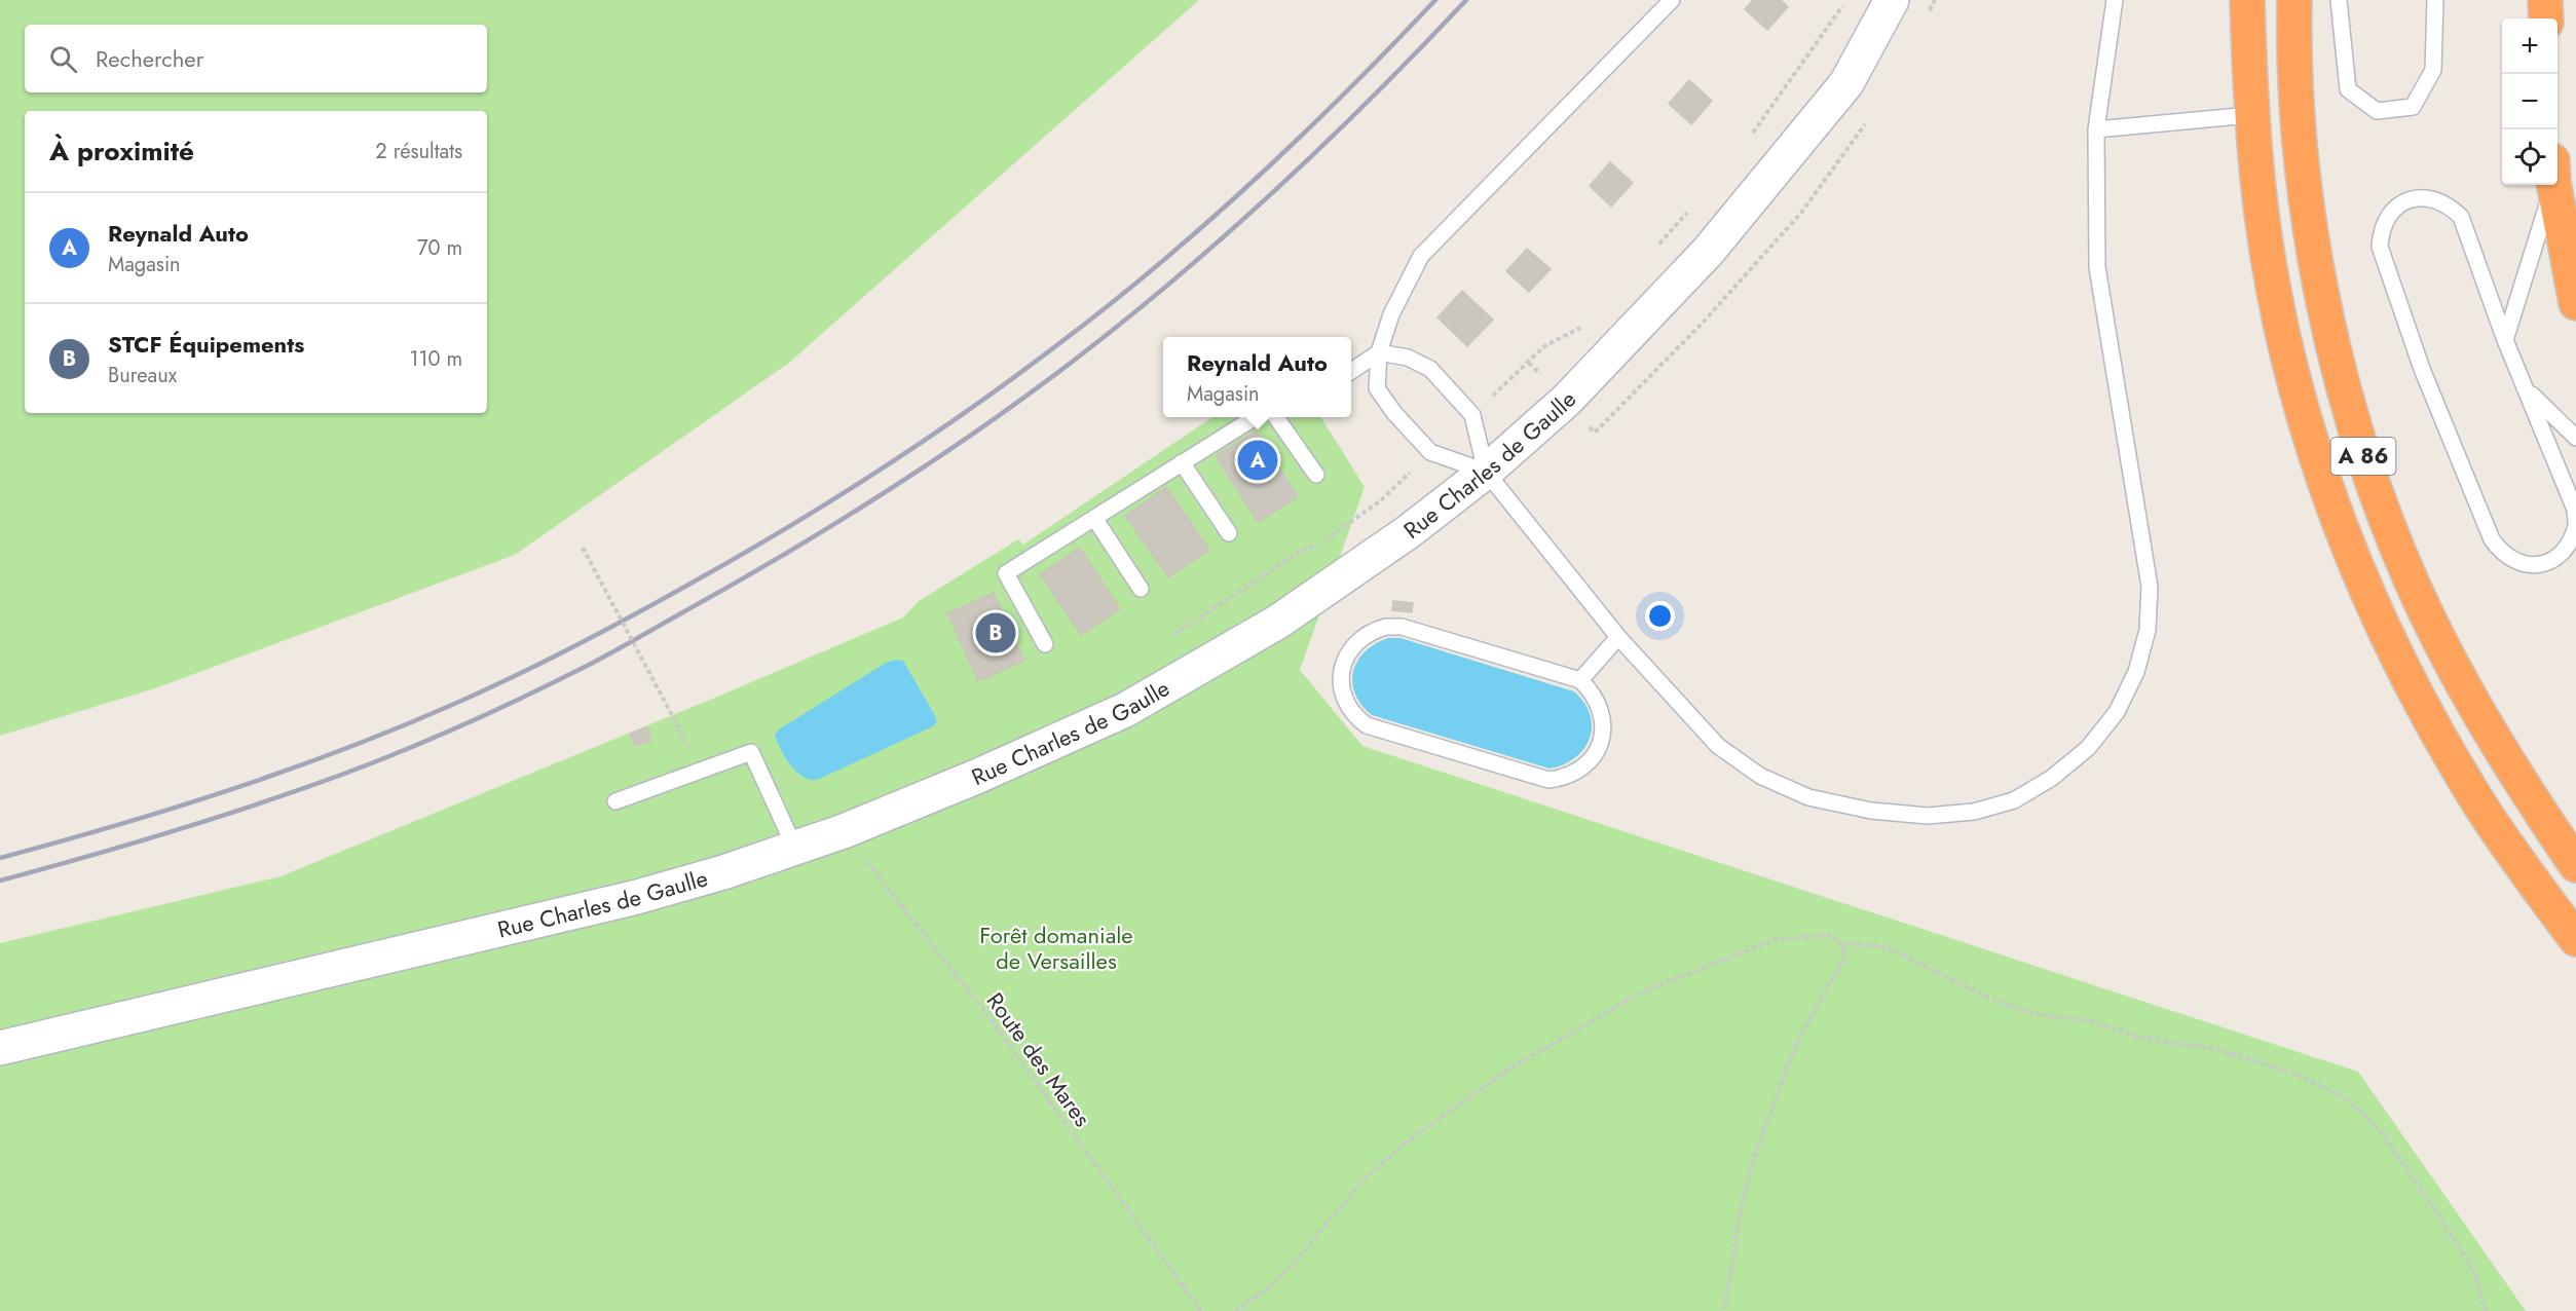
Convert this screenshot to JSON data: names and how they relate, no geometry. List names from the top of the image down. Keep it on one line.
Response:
{"streets":{"highway":["A 86"],"main road":["Rue Charles de Gaulle"],"path":["Route des Mares"]},"crossings":[["Rue Charles de Gaulle","Route des Mares"]],"parks":["Forêt domaniale de Versailles"],"page":{"map_buttons":["+","−"],"search":"Rechercher","heading":["À proximité","2 résultats"],"list":[{"mark":"A","name":"Reynald Auto","note":"Magasin","value":"70 m"},{"mark":"B","name":"STCF Équipements","note":"Bureaux","value":"110 m"}],"popup":["Reynald Auto","Magasin"],"pins":["A","B"]}}
